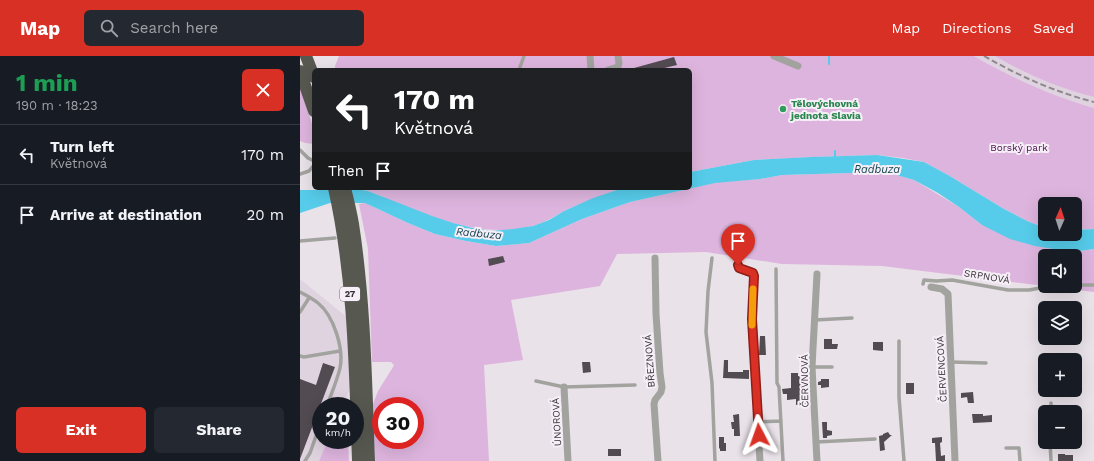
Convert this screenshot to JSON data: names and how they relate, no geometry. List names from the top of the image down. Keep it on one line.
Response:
{"streets":{"highway":["27"],"street":["BŘEZNOVÁ","ČERVENCOVÁ","ČERVNOVÁ","ÚNOROVÁ"],"lane":["SRPNOVÁ"]},"water":["Radbuza"],"parks":["Borský park"],"places":["Tělovýchovná jednota Slavia"],"north":"top","page":{"header":"Map","search":"Search here","nav":["Map","Directions","Saved"],"heading":["1 min","190 m · 18:23"],"turn":["170 m","Květnová"],"list":[{"name":"Turn left","note":"Květnová","value":"170 m"},{"name":"Arrive at destination","value":"20 m"}],"then":"Then","map_buttons":["+","−"],"speed":"20 km/h","limit":"30","buttons":["Exit","Share"]}}
